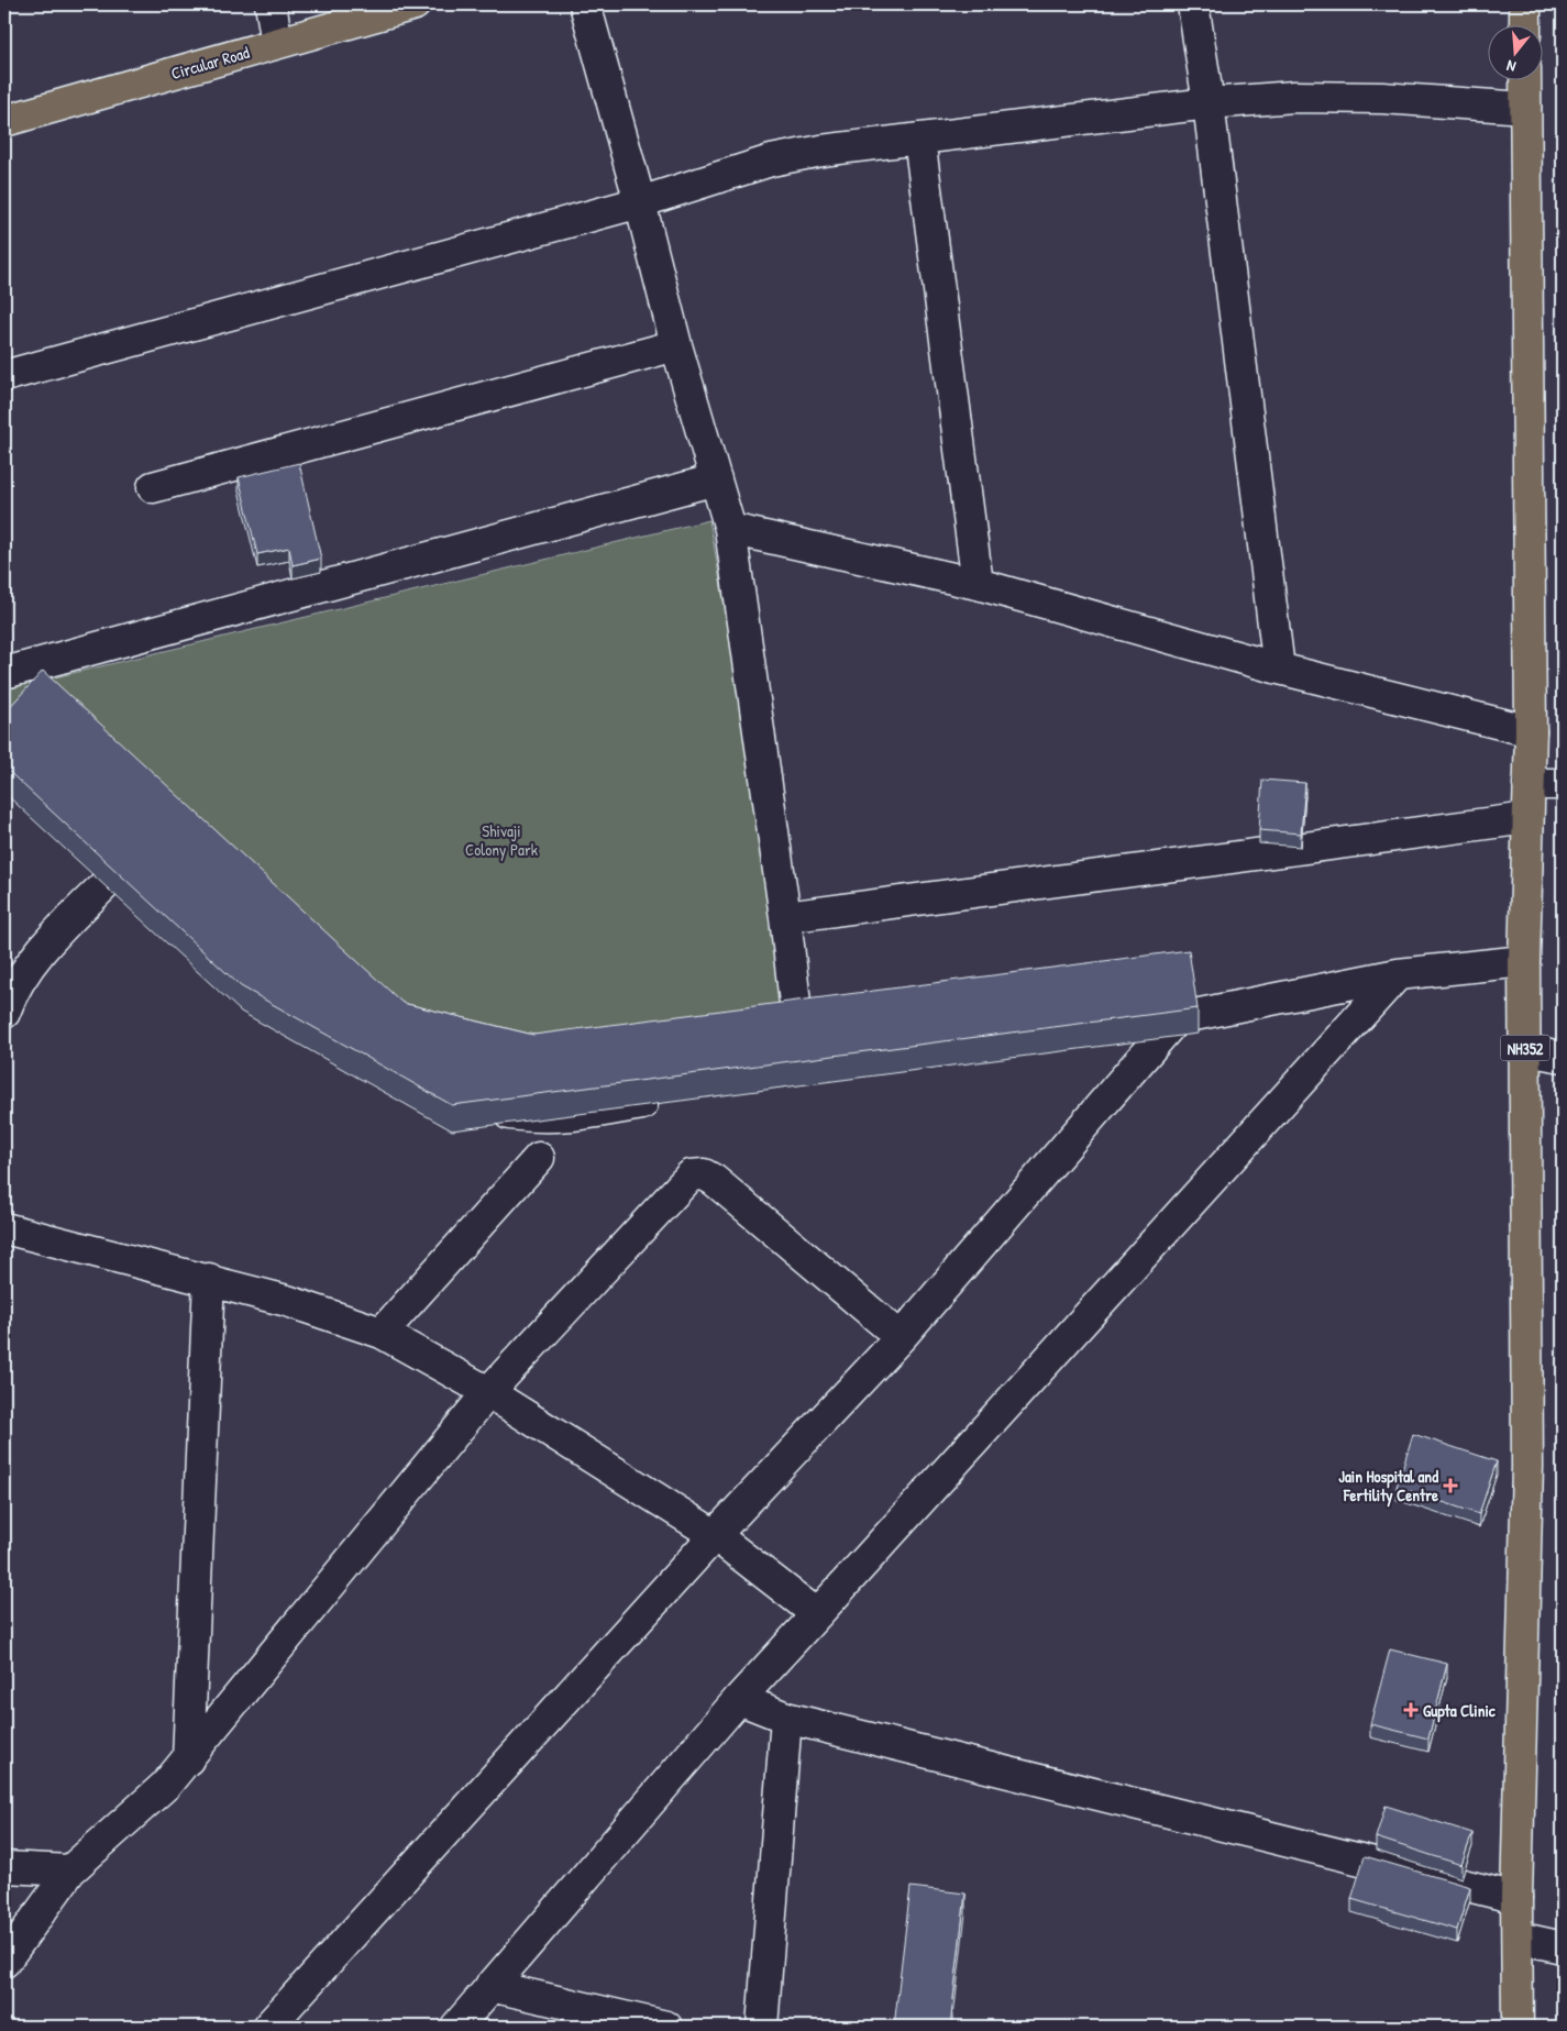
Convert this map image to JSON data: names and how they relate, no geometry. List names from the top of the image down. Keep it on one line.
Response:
{"streets":{"main road":["Circular Road","NH352"]},"parks":["Shivaji Colony Park"],"places":{"health":["Jain Hospital and Fertility Centre","Gupta Clinic"]},"north":"bottom"}
